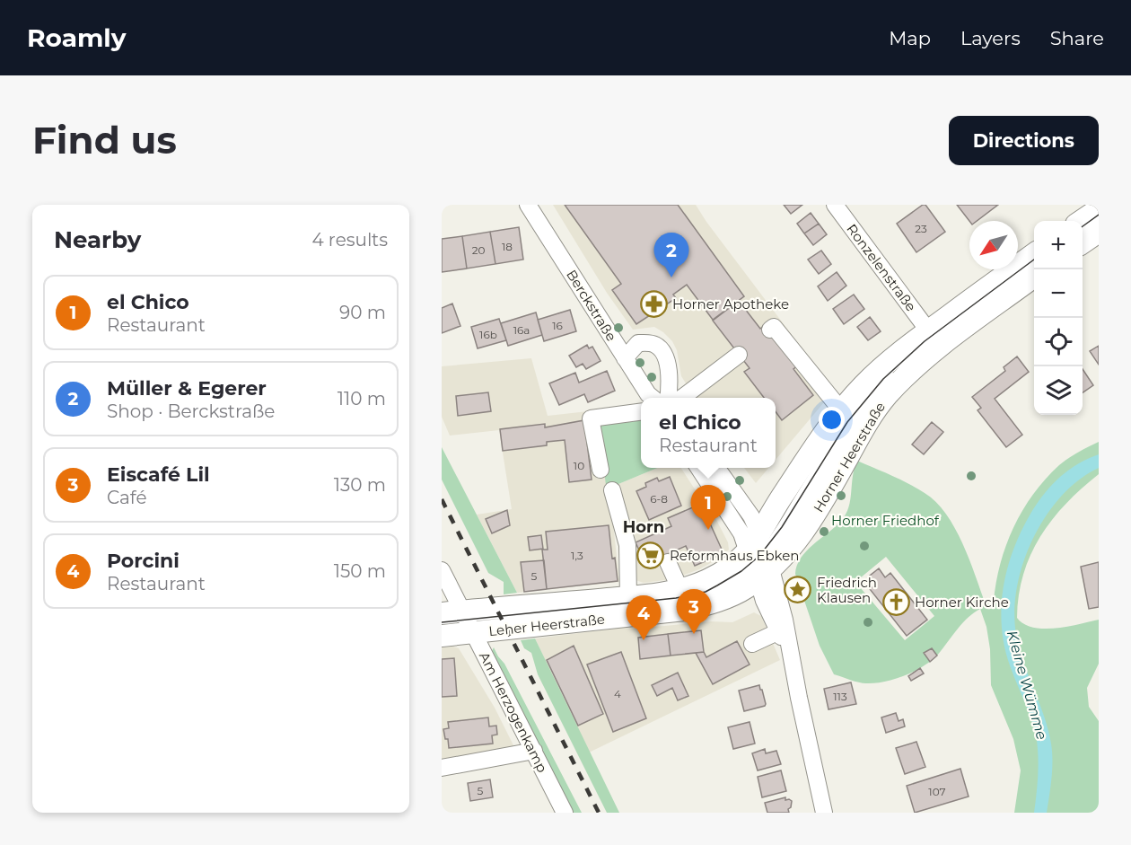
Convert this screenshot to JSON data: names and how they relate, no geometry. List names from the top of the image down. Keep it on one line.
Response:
{"streets":{"main road":["Horner Heerstraße","Leher Heerstraße"],"street":["Ronzelenstraße","Berckstraße","Am Herzogenkamp"]},"crossings":[["Ronzelenstraße","Horner Heerstraße"],["Horner Heerstraße","Leher Heerstraße"],["Leher Heerstraße","Am Herzogenkamp"]],"districts":["Horn"],"water":["Kleine Wümme"],"parks":["Horner Friedhof"],"places":{"pharmacy":["Horner Apotheke"],"supermarket":["Reformhaus Ebken"],"place":["Friedrich Klausen"],"church":["Horner Kirche"]},"house_numbers":["23","18","20","16","16a","16b","10","6-8","1,3","5","4","113","5","107"],"north":"bottom left","page":{"header":"Roamly","nav":["Map","Layers","Share"],"buttons":"Directions","title":"Find us","heading":["Nearby","4 results"],"map_buttons":["+","−"],"pins":["2","1","3","4"],"list":[{"mark":"1","name":"el Chico","note":"Restaurant","value":"90 m"},{"mark":"2","name":"Müller & Egerer","note":"Shop · Berckstraße","value":"110 m"},{"mark":"3","name":"Eiscafé Lil","note":"Café","value":"130 m"},{"mark":"4","name":"Porcini","note":"Restaurant","value":"150 m"}],"popup":["el Chico","Restaurant"]}}
